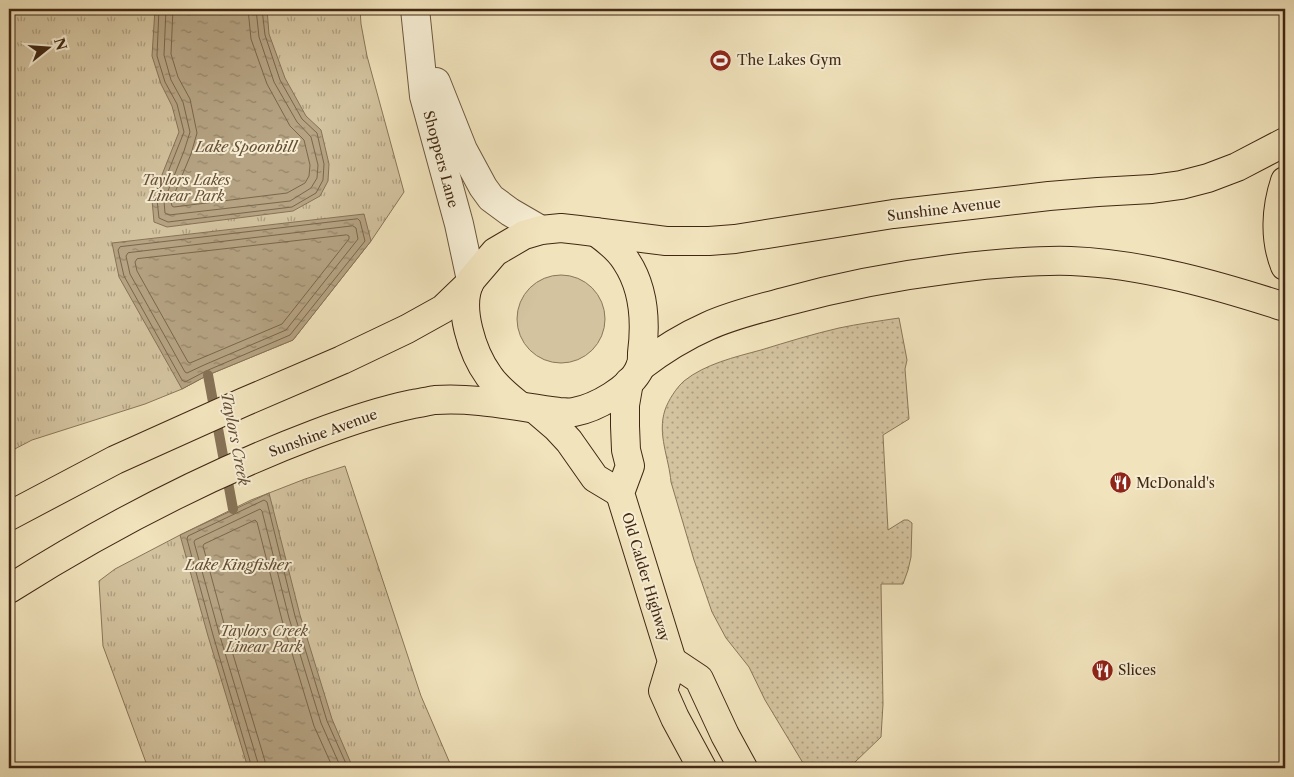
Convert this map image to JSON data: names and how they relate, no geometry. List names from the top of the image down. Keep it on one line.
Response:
{"streets":{"main road":["Sunshine Avenue","Old Calder Highway"],"street":["Shoppers Lane"]},"crossings":[["Shoppers Lane","Sunshine Avenue"]],"water":["Lake Spoonbill","Taylors Creek","Lake Kingfisher"],"parks":["Taylors Lakes Linear Park","Taylors Creek Linear Park"],"places":{"sports":["The Lakes Gym"],"restaurant":["McDonald's","Slices"]},"north":"right"}
